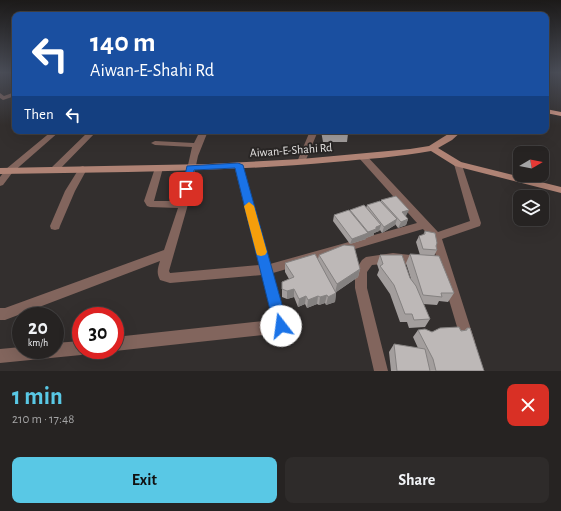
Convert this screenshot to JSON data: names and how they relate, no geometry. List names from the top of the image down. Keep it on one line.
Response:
{"streets":{"main road":["Aiwan-E-Shahi Rd"]},"north":"right","page":{"turn":["140 m","Aiwan-E-Shahi Rd"],"then":"Then","speed":"20 km/h","limit":"30","heading":["1 min","210 m · 17:48"],"buttons":["Exit","Share"]}}
